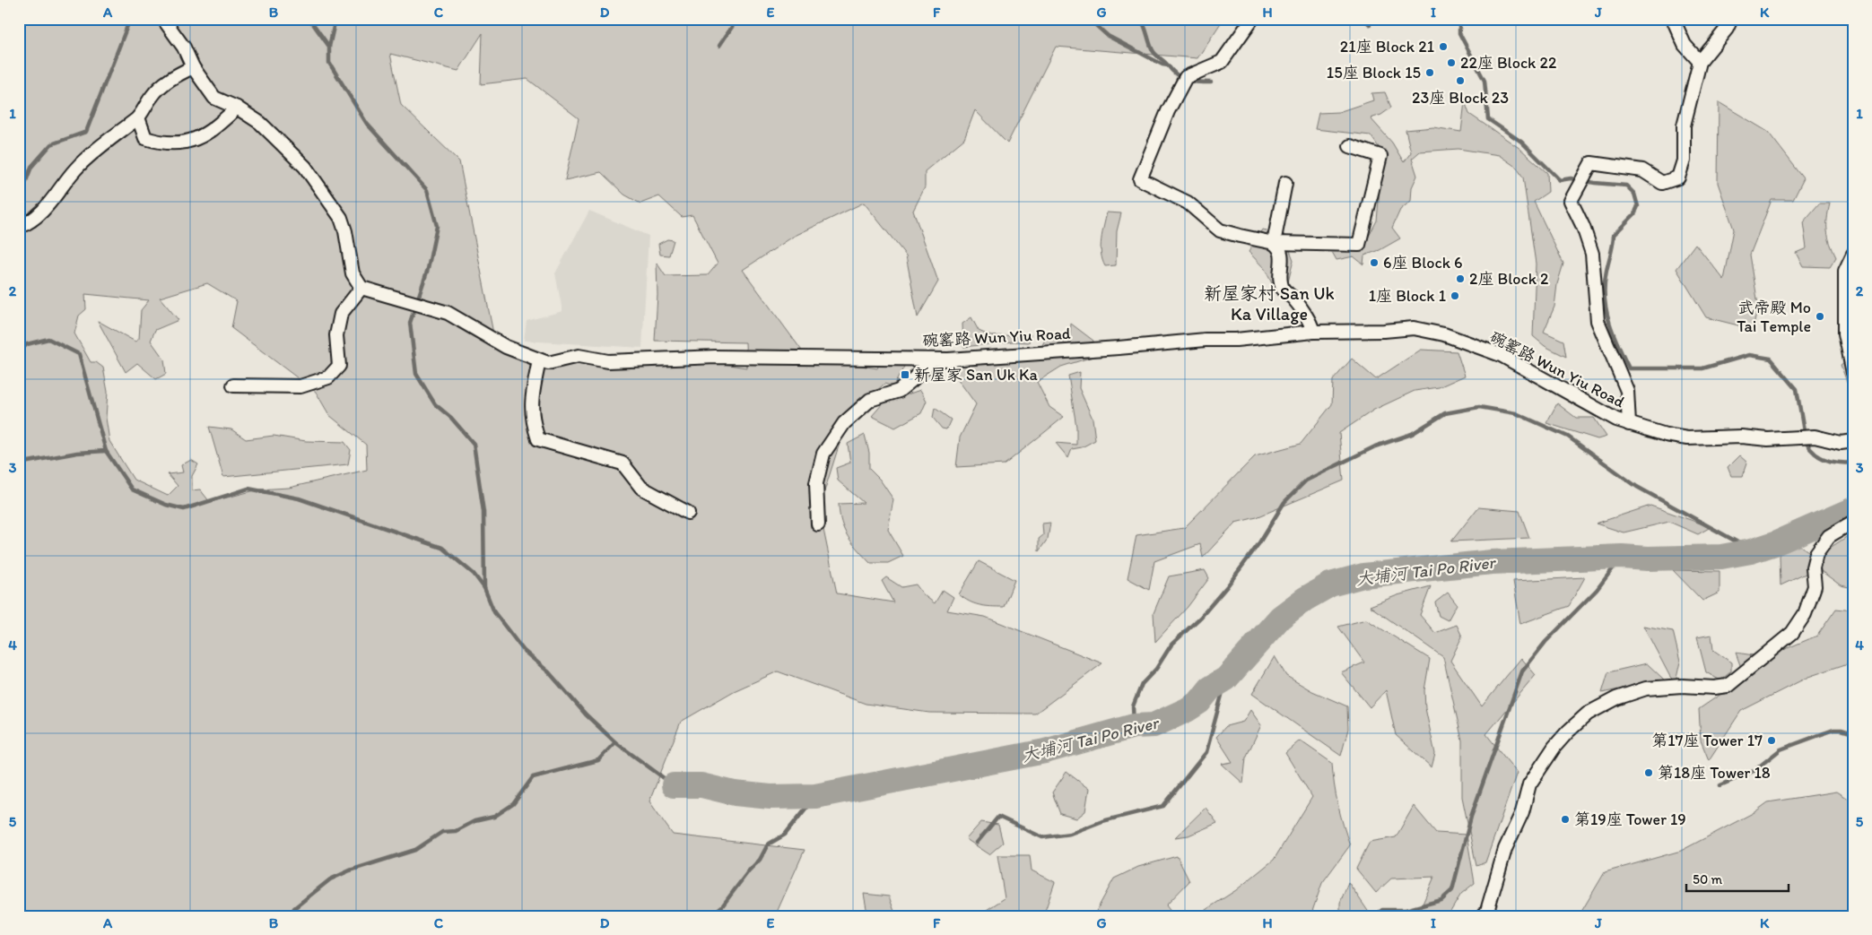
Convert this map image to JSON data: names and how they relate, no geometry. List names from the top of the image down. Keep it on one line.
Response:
{"streets":{"street":["碗窰路 Wun Yiu Road"]},"districts":["新屋家村 San Uk Ka Village"],"water":["大埔河 Tai Po River"],"places":{"other":["21座 Block 21","22座 Block 22","15座 Block 15","23座 Block 23","6座 Block 6","2座 Block 2","1座 Block 1","武帝殿 Mo Tai Temple","第17座 Tower 17","第18座 Tower 18","第19座 Tower 19"],"transit":["新屋家 San Uk Ka"]},"scale_bar":"50 m","grid":{"columns":["A","B","C","D","E","F","G","H","I","J","K"],"rows":["1","2","3","4","5"]}}
